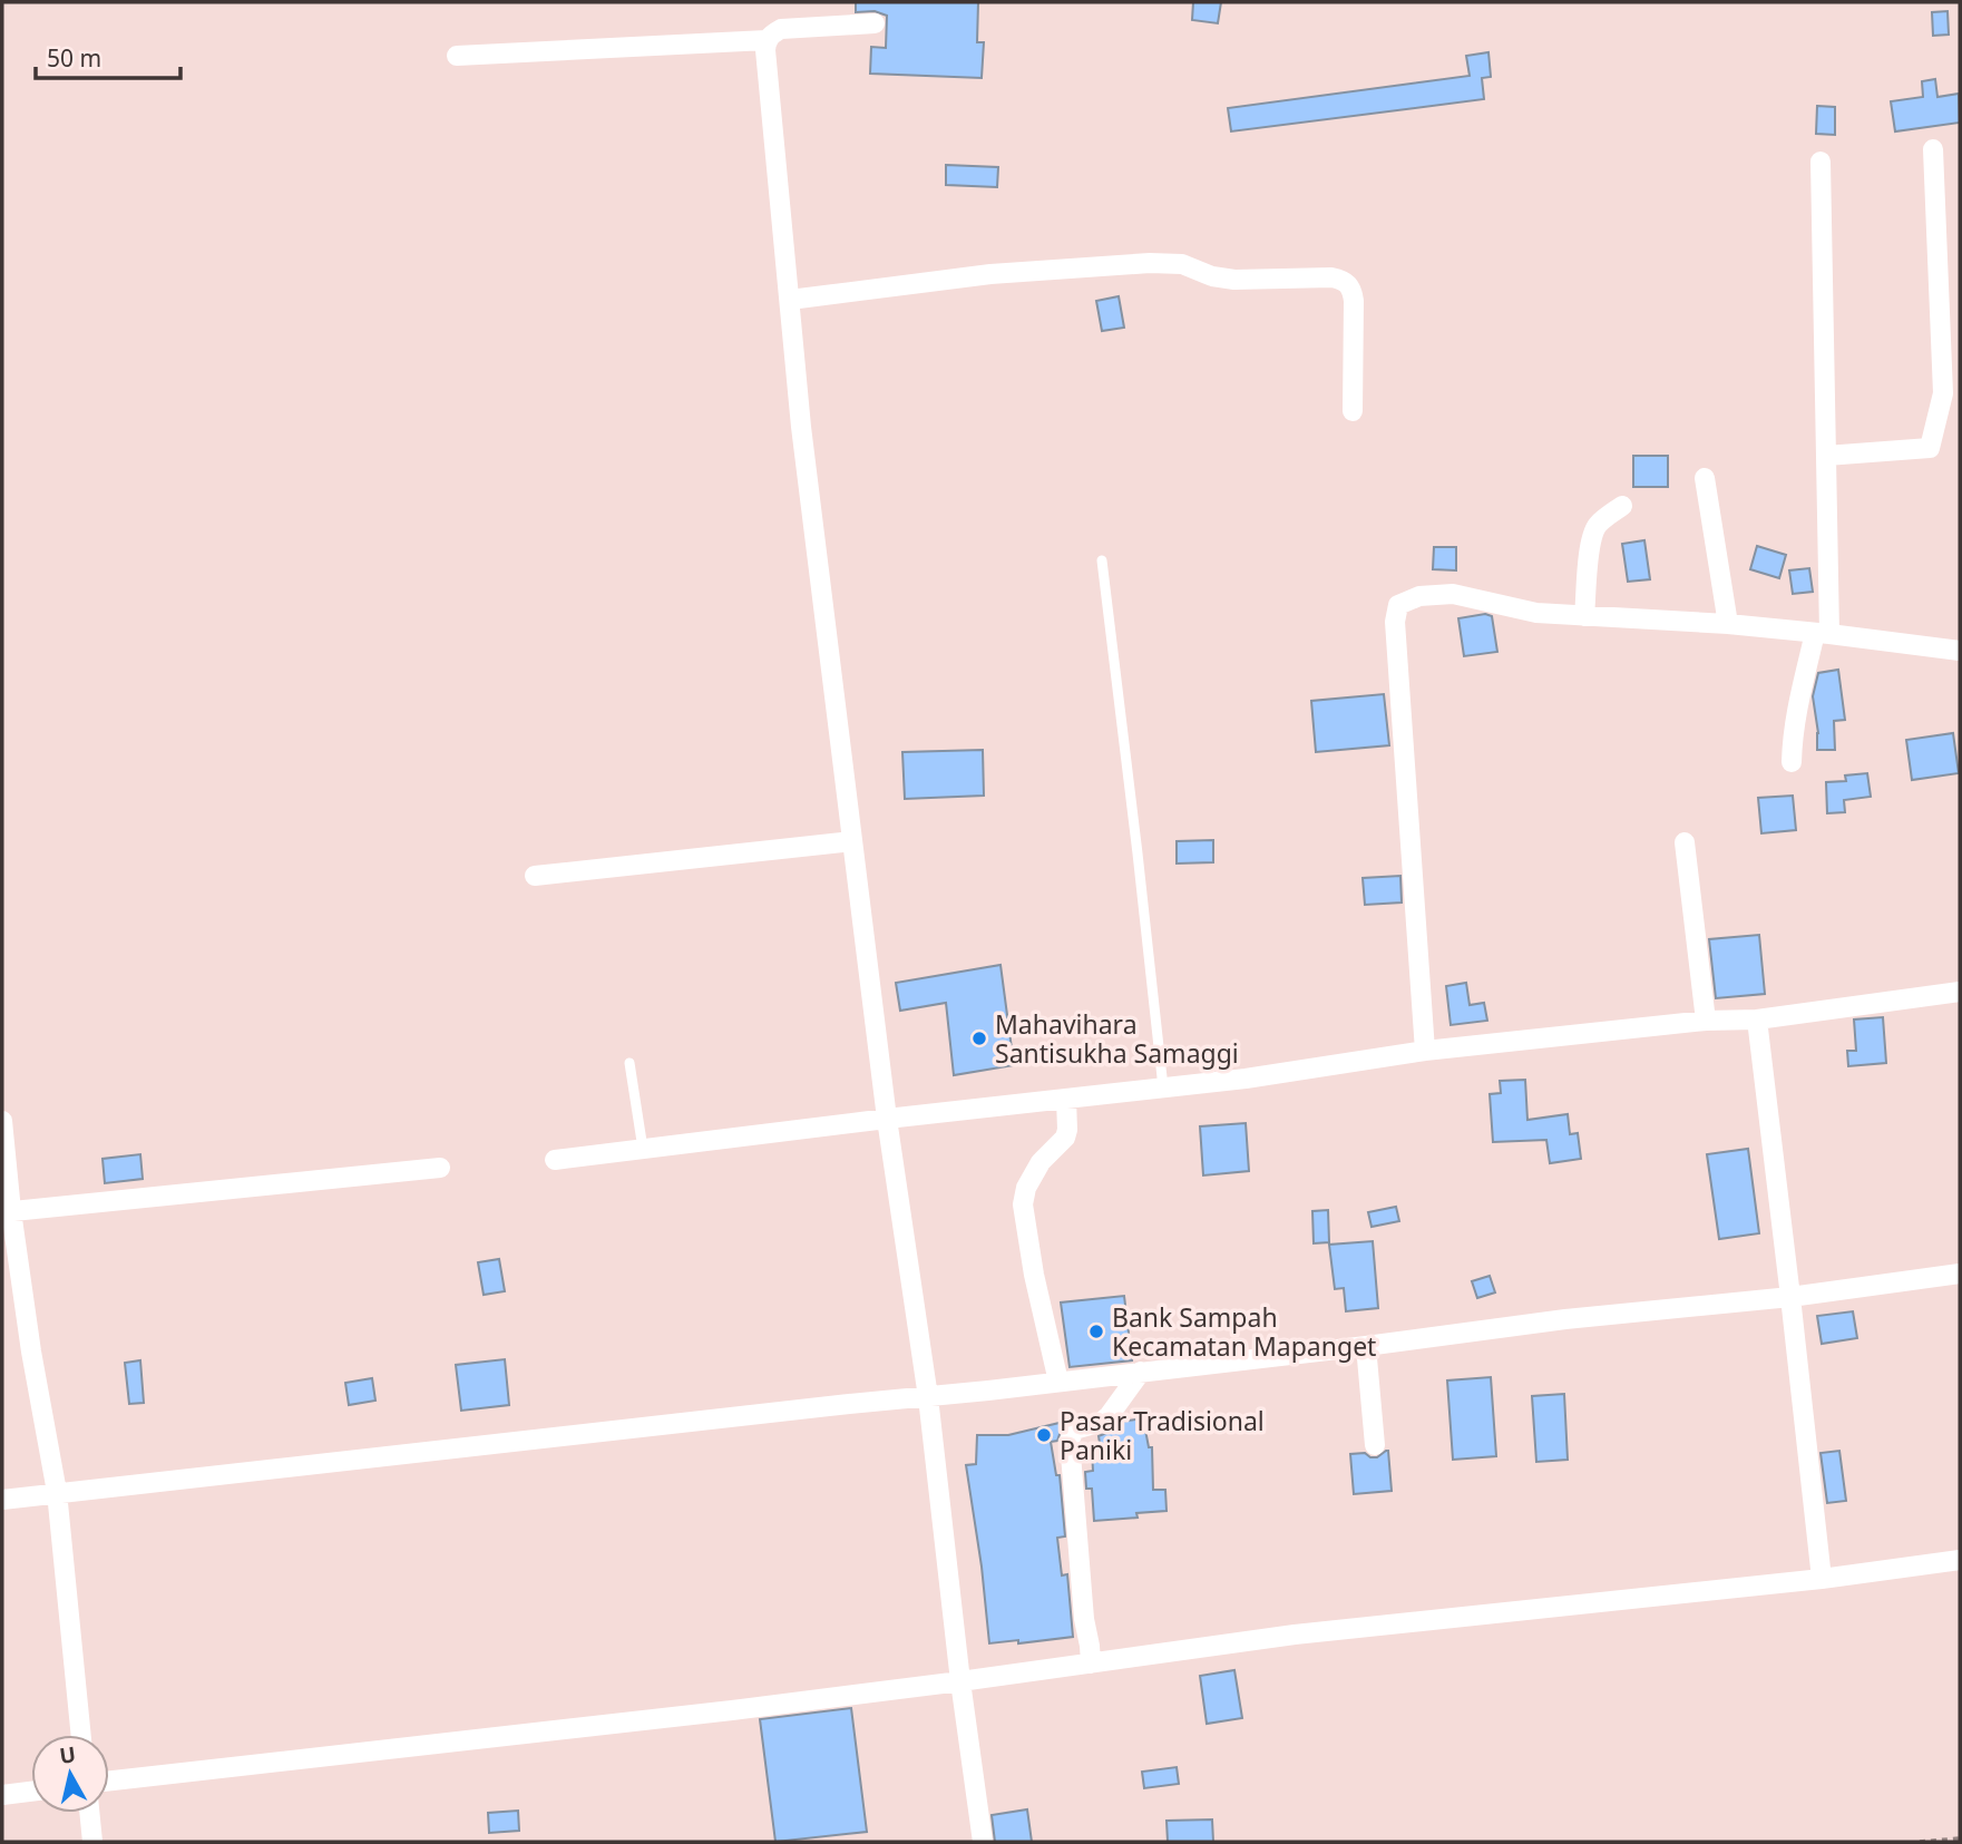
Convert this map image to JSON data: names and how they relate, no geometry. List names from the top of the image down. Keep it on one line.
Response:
{"places":["Mahavihara Santisukha Samaggi","Bank Sampah Kecamatan Mapanget","Pasar Tradisional Paniki"],"scale_bar":"50 m","north":"top"}
